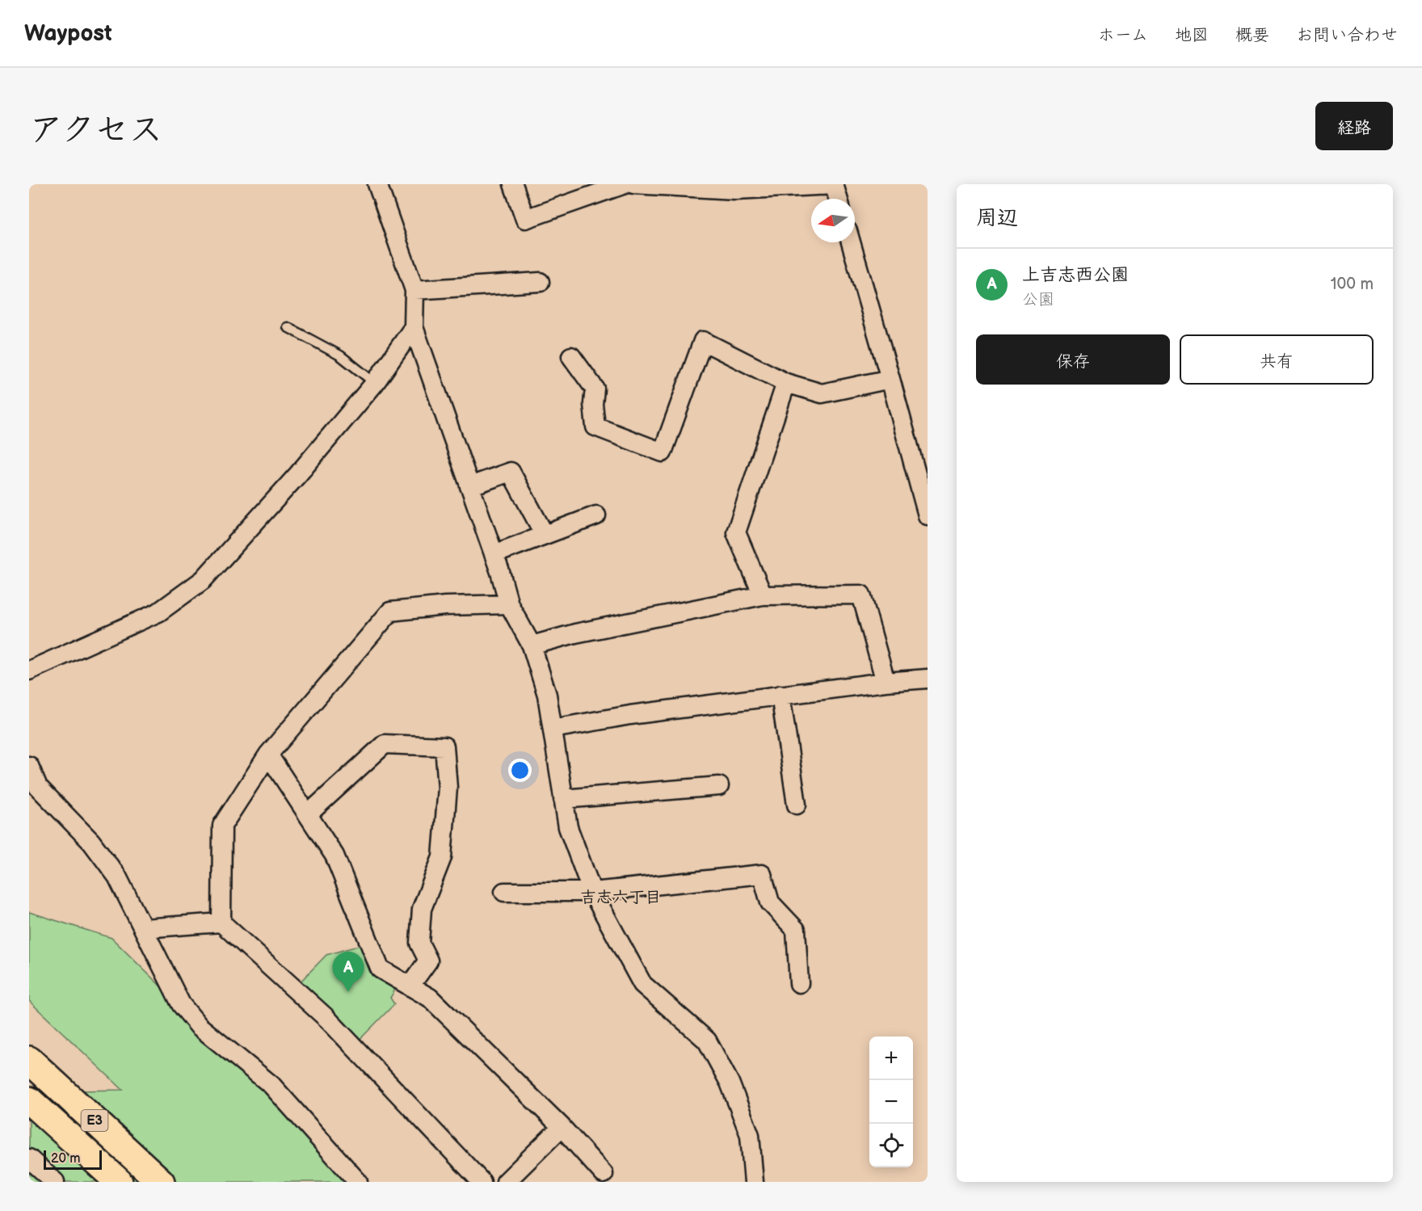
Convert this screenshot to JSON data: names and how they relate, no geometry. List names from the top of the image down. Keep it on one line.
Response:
{"streets":{"highway":["E3"]},"districts":["吉志六丁目"],"scale_bar":"20 m","north":"left","page":{"header":"Waypost","nav":["ホーム","地図","概要","お問い合わせ"],"title":"アクセス","buttons":["経路",["保存","共有"]],"heading":"周辺","list":[{"mark":"A","name":"上吉志西公園","note":"公園","value":"100 m"}],"pins":"A","map_buttons":["+","−"],"scale":"20 m"}}
